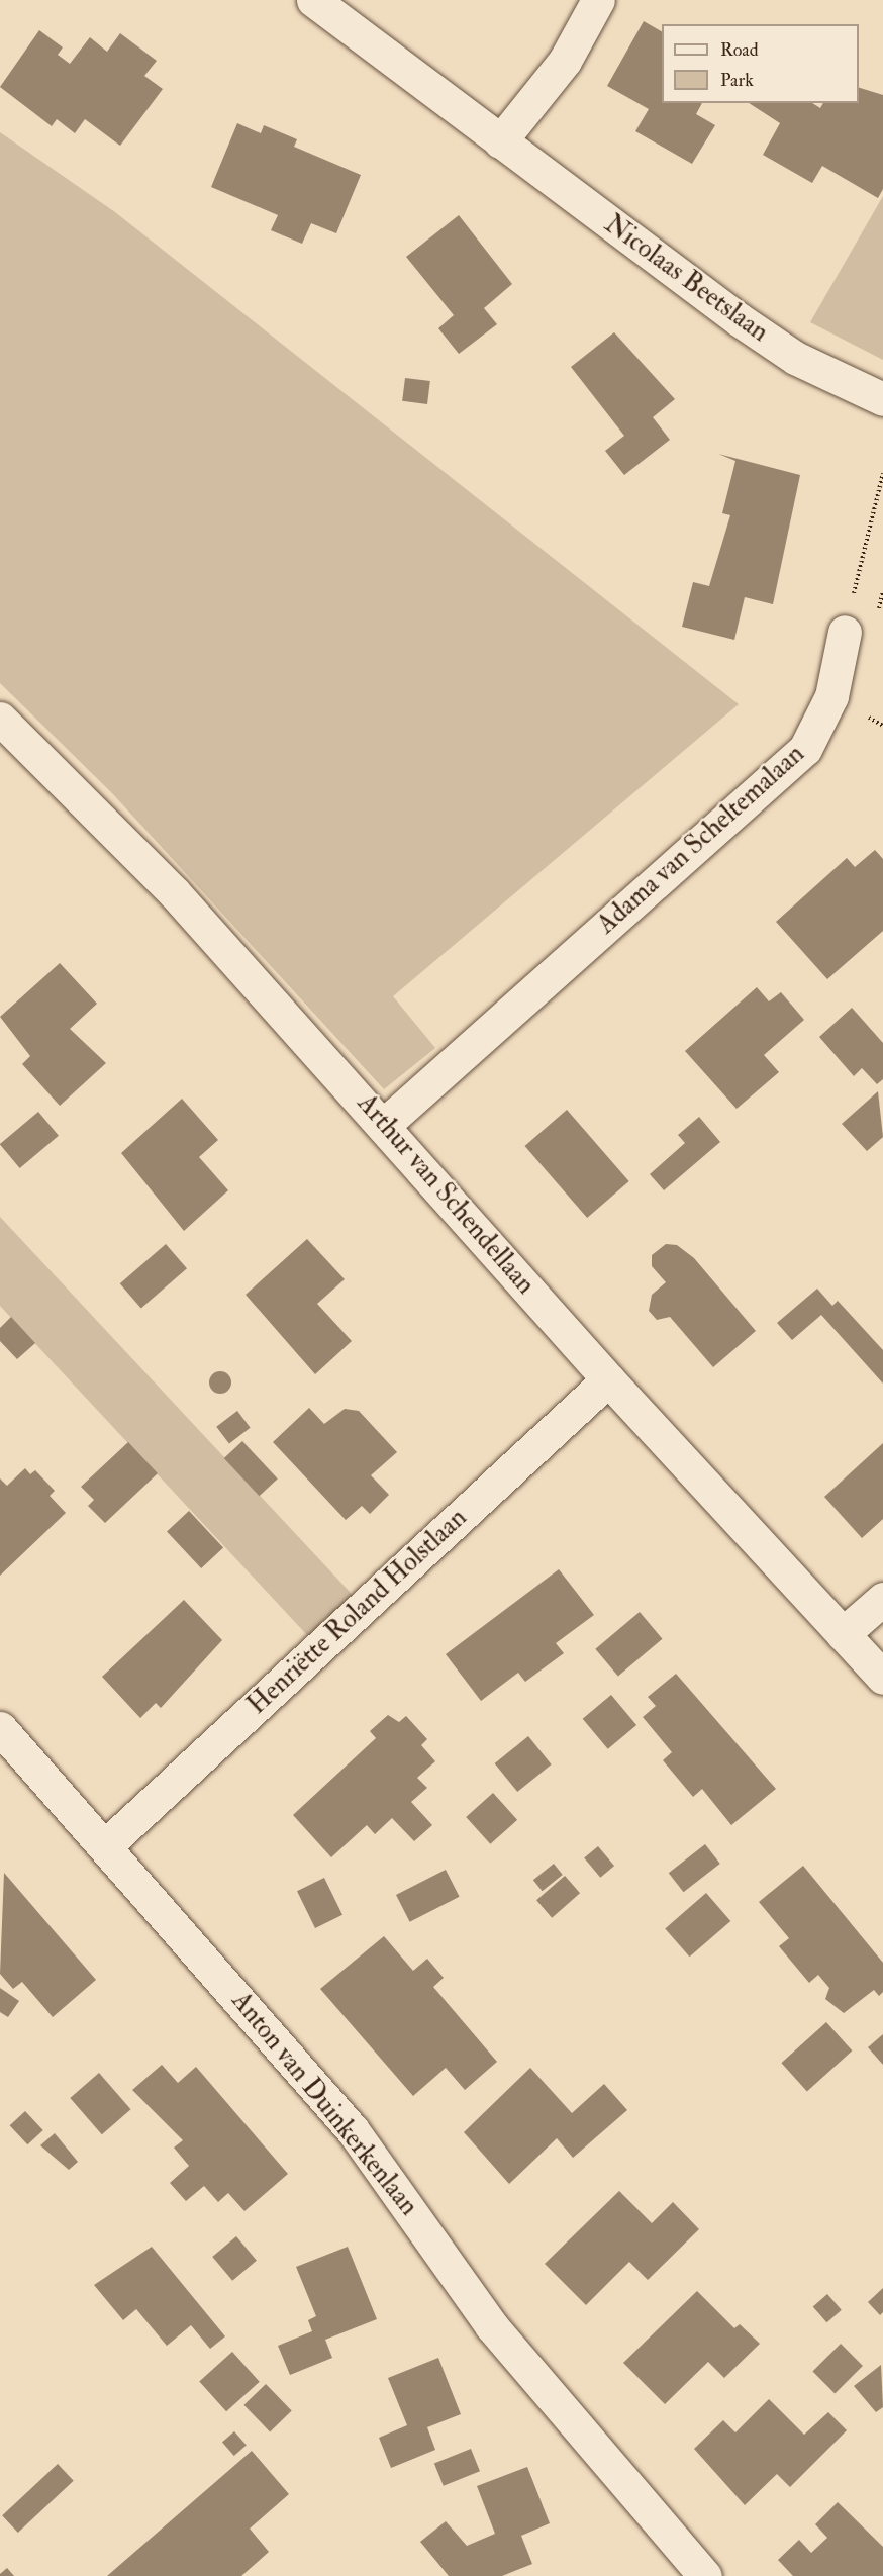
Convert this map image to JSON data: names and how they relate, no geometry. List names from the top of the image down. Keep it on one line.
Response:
{"streets":{"street":["Nicolaas Beetslaan","Adama van Scheltemalaan","Arthur van Schendellaan","Henriëtte Roland Holstlaan","Anton van Duinkerkenlaan"]},"crossings":[["Adama van Scheltemalaan","Arthur van Schendellaan"],["Arthur van Schendellaan","Henriëtte Roland Holstlaan"],["Henriëtte Roland Holstlaan","Anton van Duinkerkenlaan"]],"legend":["Road","Park"]}
